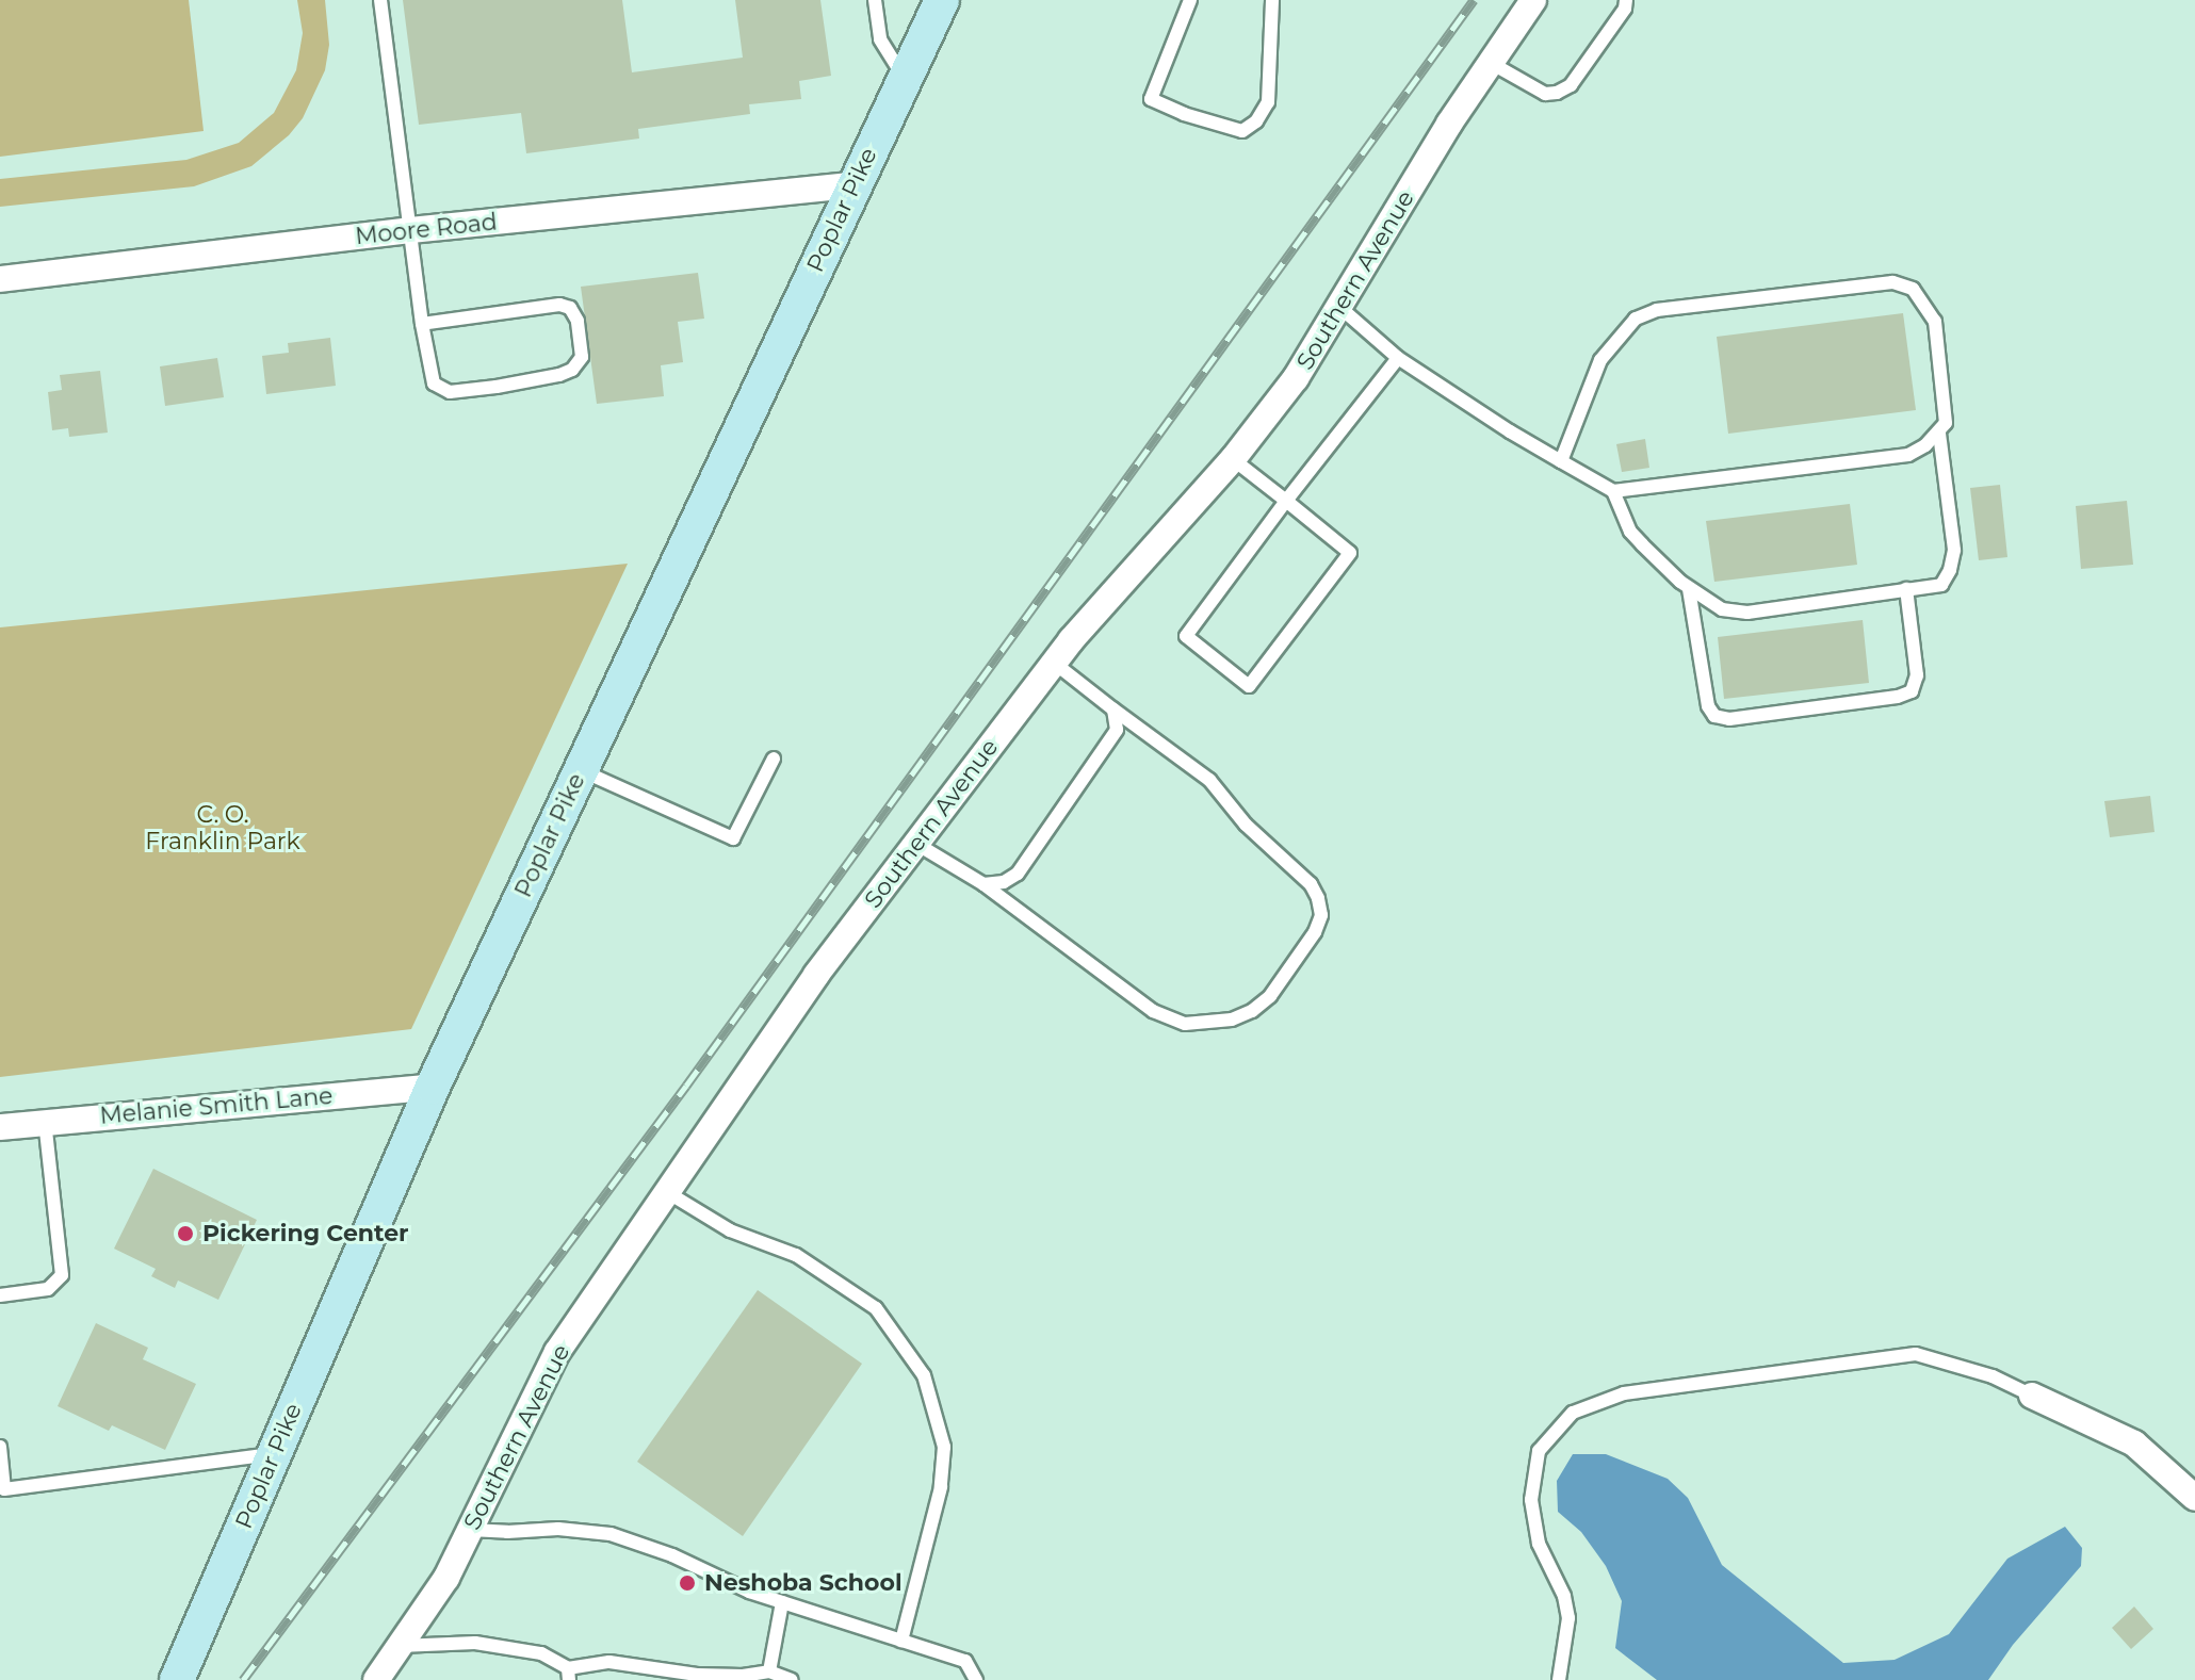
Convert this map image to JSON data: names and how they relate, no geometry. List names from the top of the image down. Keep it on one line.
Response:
{"streets":{"main road":["Poplar Pike"],"street":["Moore Road","Southern Avenue","Melanie Smith Lane"]},"crossings":[["Poplar Pike","Moore Road"],["Poplar Pike","Melanie Smith Lane"]],"parks":["C. O. Franklin Park"],"places":["Pickering Center","Neshoba School"]}
